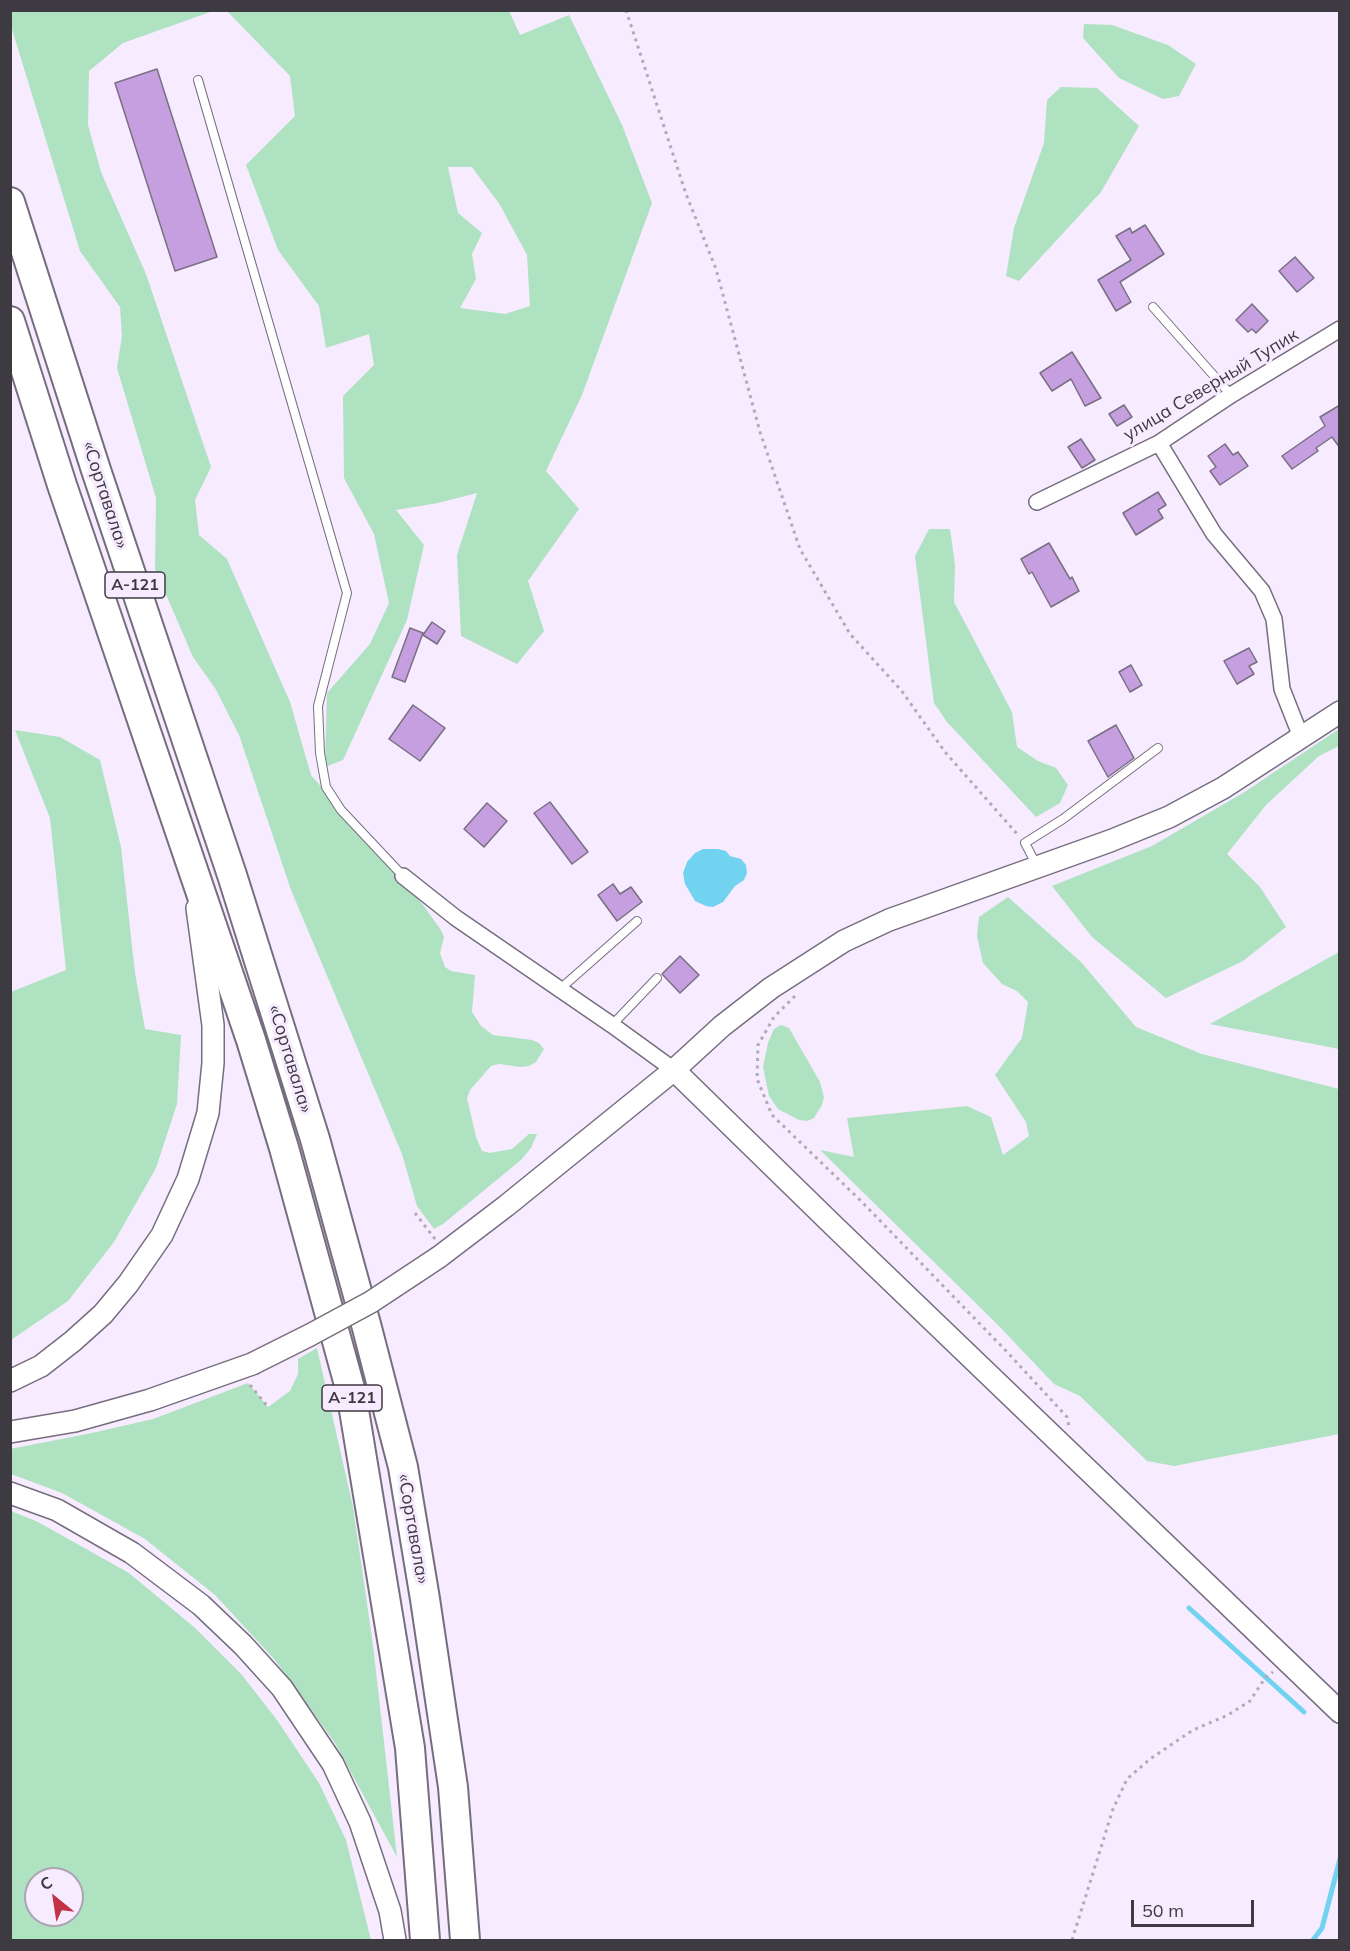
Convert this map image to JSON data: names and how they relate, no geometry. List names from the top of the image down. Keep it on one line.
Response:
{"streets":{"highway":["«Сортавала»","А-121"],"street":["улица Северный Тупик"]},"scale_bar":"50 m","north":"top left"}
